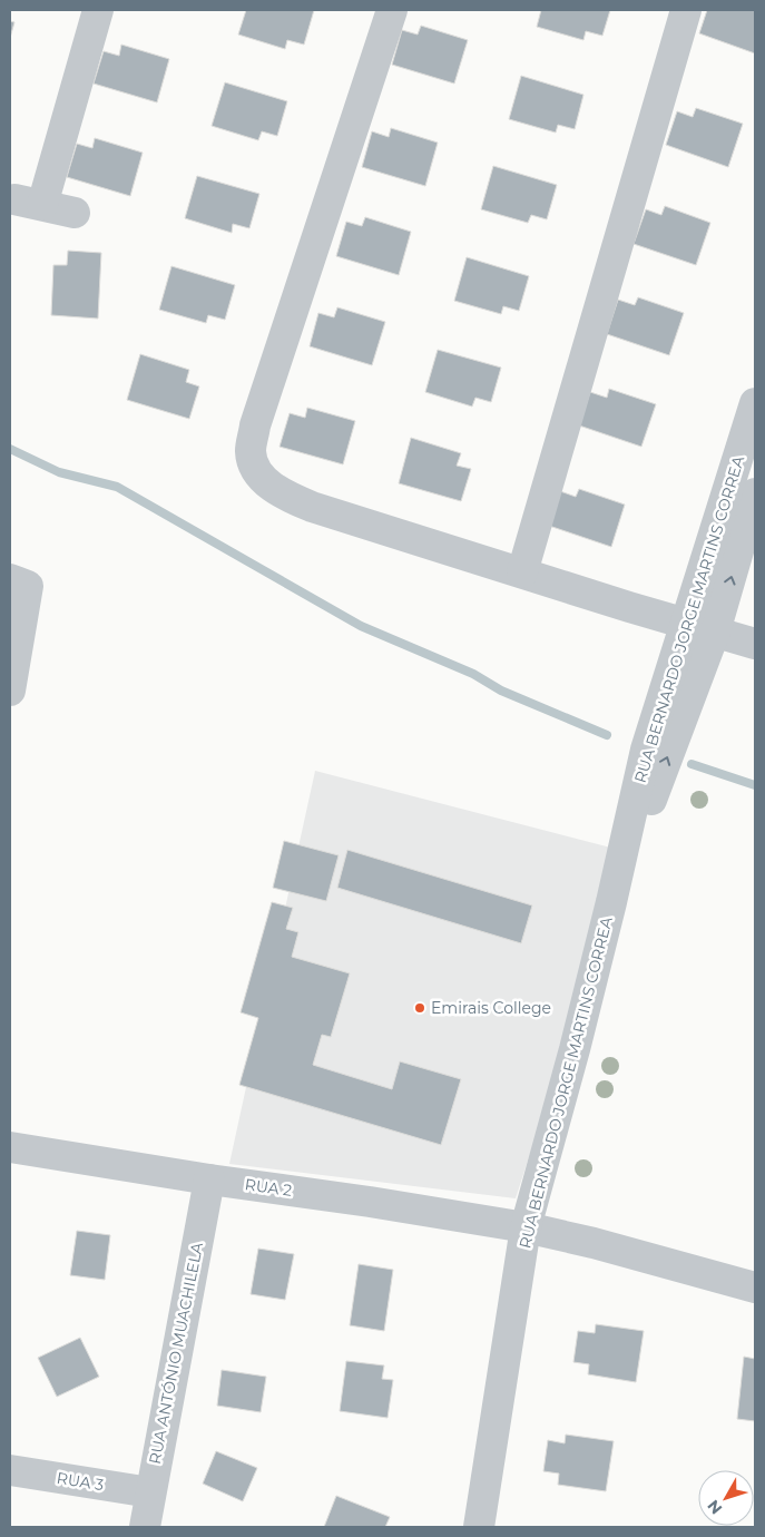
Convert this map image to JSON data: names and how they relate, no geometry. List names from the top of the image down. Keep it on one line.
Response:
{"streets":{"street":["RUA BERNARDO JORGE MARTINS CORREA","RUA 2","RUA ANTÓNIO MUACHILELA","RUA 3"]},"crossings":[["RUA BERNARDO JORGE MARTINS CORREA","RUA 2"],["RUA 2","RUA ANTÓNIO MUACHILELA"],["RUA ANTÓNIO MUACHILELA","RUA 3"]],"places":["Emirais College"],"north":"bottom left"}
